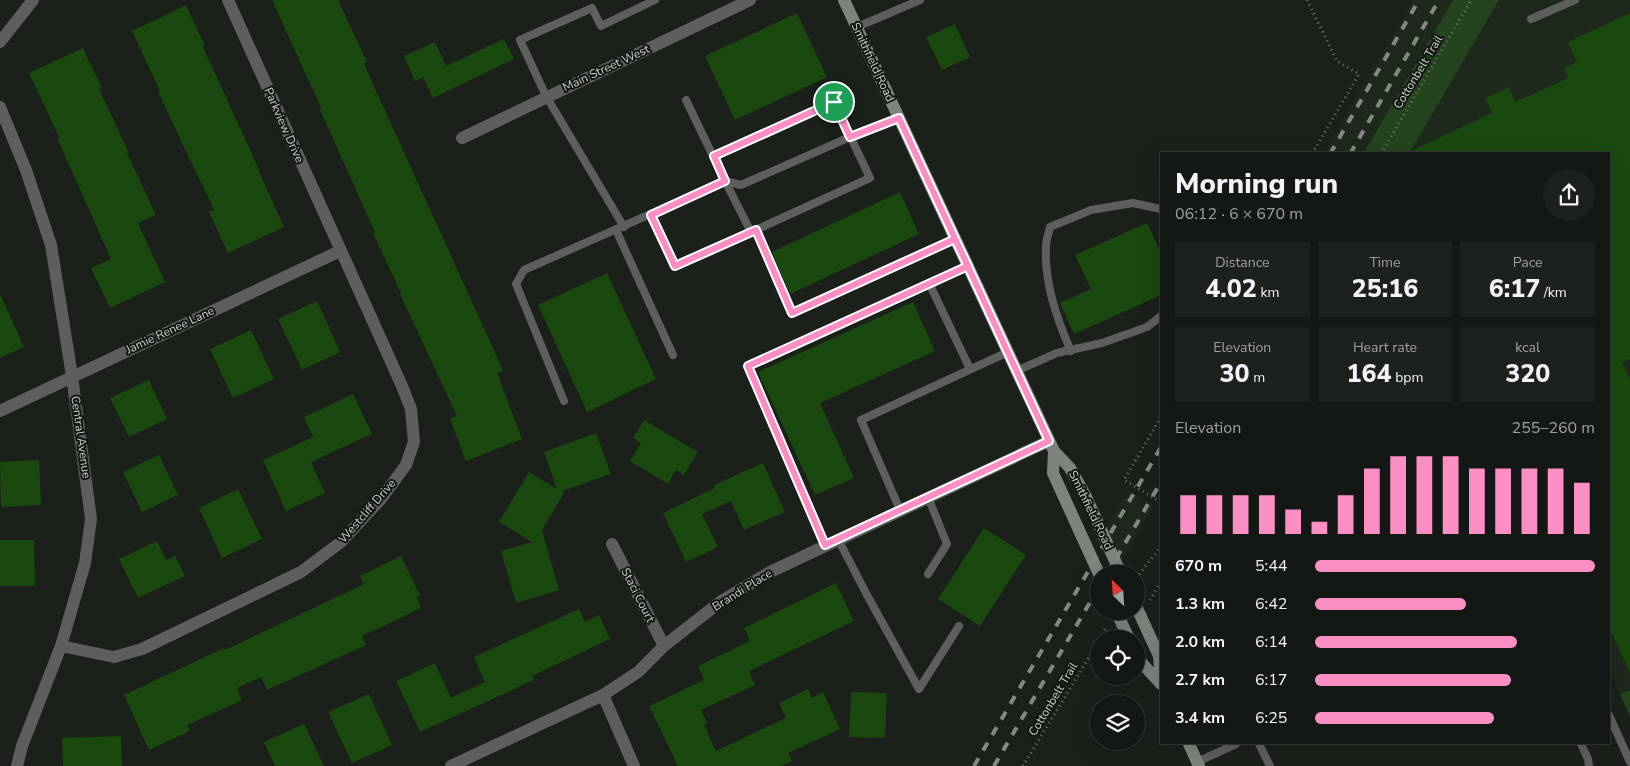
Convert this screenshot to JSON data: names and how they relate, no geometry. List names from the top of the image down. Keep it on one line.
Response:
{"streets":{"main road":["Smithfield Road"],"street":["Main Street West","Parkview Drive","Jamie Renee Lane","Central Avenue","Westcliff Drive","Brandi Place","Staci Court"],"path":["Cottonbelt Trail"]},"crossings":[["Smithfield Road","Brandi Place"],["Parkview Drive","Jamie Renee Lane"],["Parkview Drive","Westcliff Drive"],["Jamie Renee Lane","Central Avenue"],["Jamie Renee Lane","Westcliff Drive"],["Central Avenue","Westcliff Drive"],["Brandi Place","Staci Court"]],"north":"top left","page":{"heading":["Morning run","06:12 · 6 × 670 m"],"stats":[["Distance","4.02 km"],["Time","25:16"],["Pace","6:17 /km"],["Elevation","30 m"],["Heart rate","164 bpm"],["kcal","320"]],"chart":["Elevation","255–260 m"],"list":[{"name":"670 m","note":"5:44"},{"name":"1.3 km","note":"6:42"},{"name":"2.0 km","note":"6:14"},{"name":"2.7 km","note":"6:17"},{"name":"3.4 km","note":"6:25"}]}}
